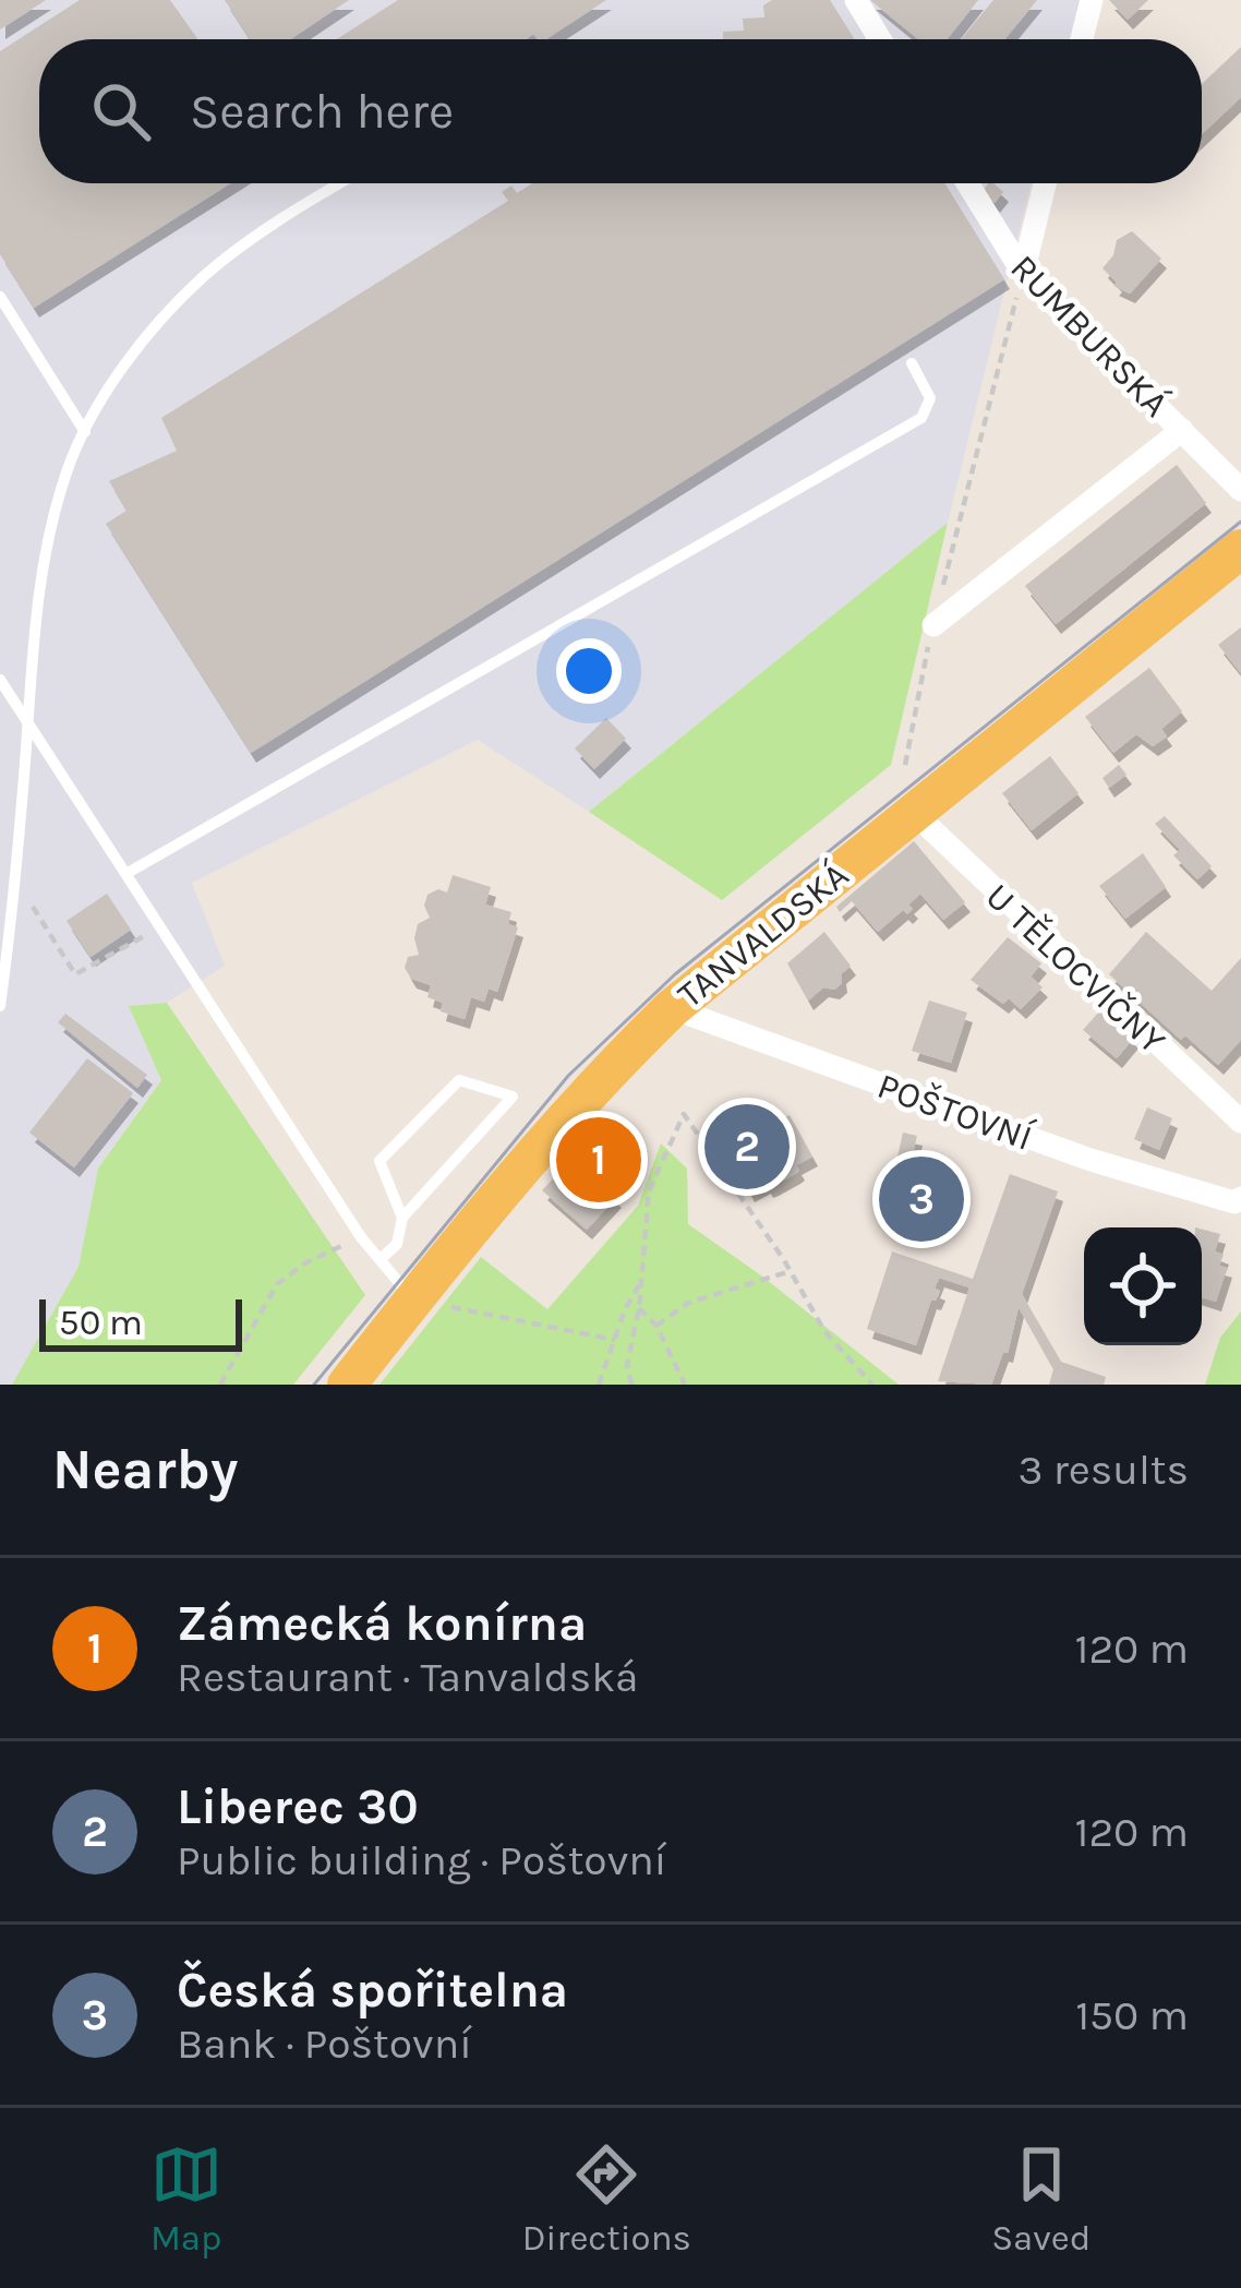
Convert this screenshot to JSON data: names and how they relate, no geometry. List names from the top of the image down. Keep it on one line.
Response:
{"streets":{"main road":["TANVALDSKÁ"],"street":["RUMBURSKÁ","U TĚLOCVIČNY","POŠTOVNÍ"]},"crossings":[["TANVALDSKÁ","U TĚLOCVIČNY"],["TANVALDSKÁ","POŠTOVNÍ"]],"scale_bar":"50 m","page":{"search":"Search here","pins":["2","1","3"],"scale":"50 m","heading":["Nearby","3 results"],"list":[{"mark":"1","name":"Zámecká konírna","note":"Restaurant · Tanvaldská","value":"120 m"},{"mark":"2","name":"Liberec 30","note":"Public building · Poštovní","value":"120 m"},{"mark":"3","name":"Česká spořitelna","note":"Bank · Poštovní","value":"150 m"}],"nav":["Map","Directions","Saved"]}}
